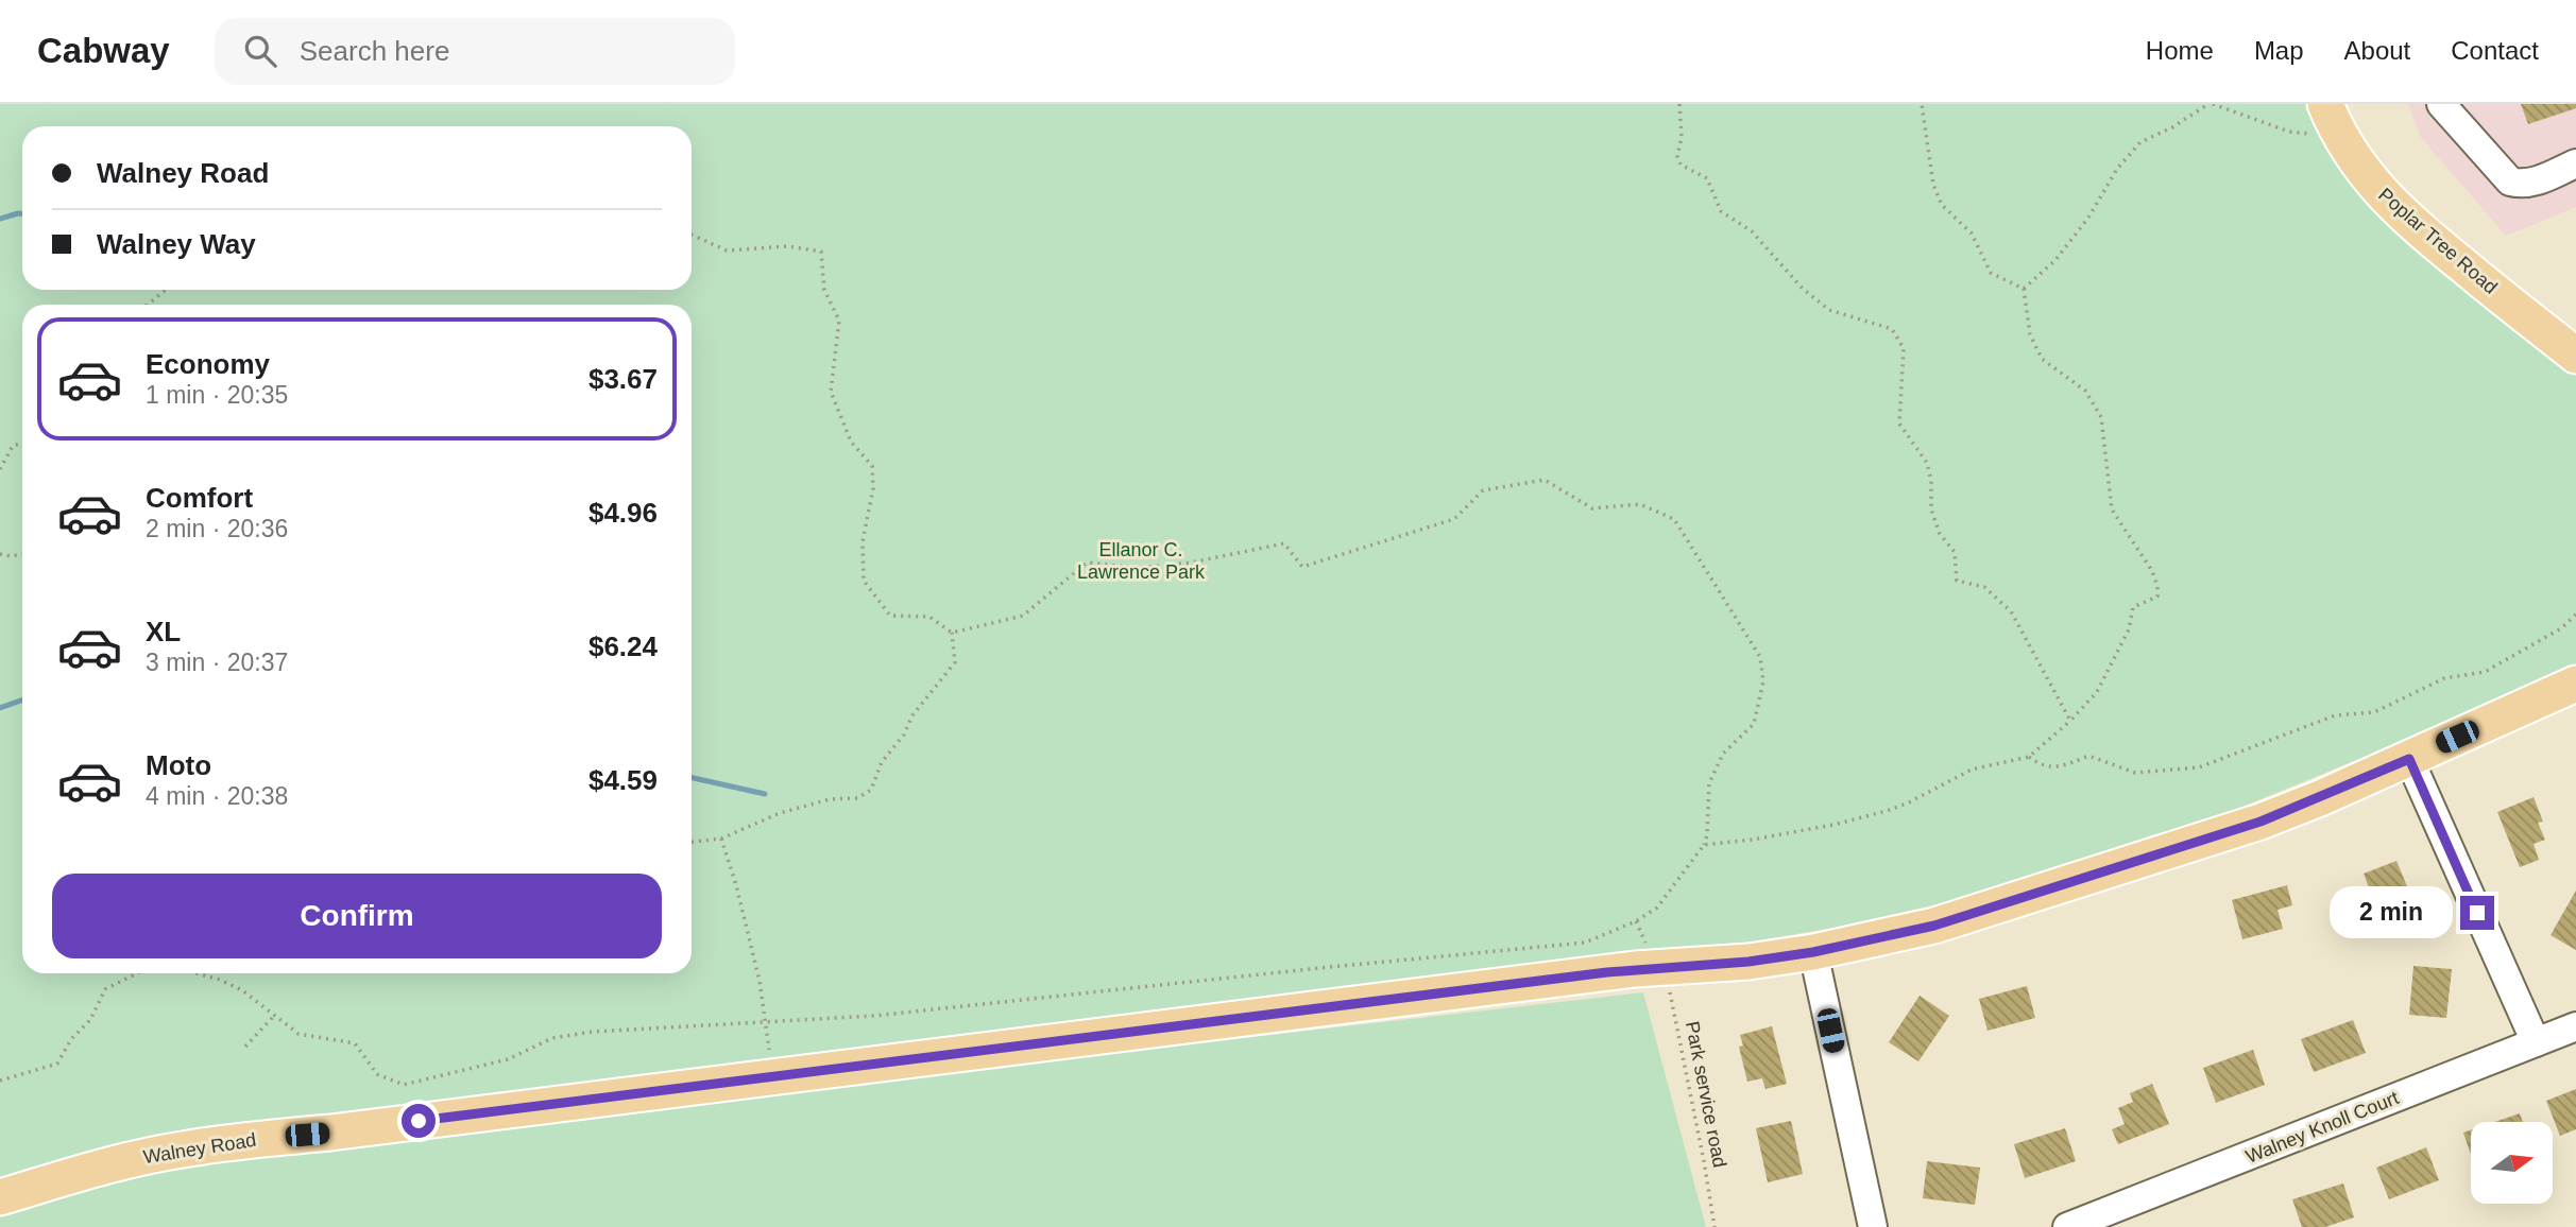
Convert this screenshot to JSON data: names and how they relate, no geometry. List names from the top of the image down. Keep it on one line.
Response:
{"streets":{"main road":["Poplar Tree Road","Walney Road"],"street":["Walney Knoll Court"],"path":["Park service road"]},"crossings":[["Park service road","Walney Road"]],"parks":["Ellanor C. Lawrence Park"],"north":"right","page":{"header":"Cabway","search":"Search here","nav":["Home","Map","About","Contact"],"banner":["Walney Road","Walney Way"],"list":[{"name":"Economy","note":"1 min · 20:35","value":"$3.67"},{"name":"Comfort","note":"2 min · 20:36","value":"$4.96"},{"name":"XL","note":"3 min · 20:37","value":"$6.24"},{"name":"Moto","note":"4 min · 20:38","value":"$4.59"}],"buttons":"Confirm","bubble":"2 min"}}
